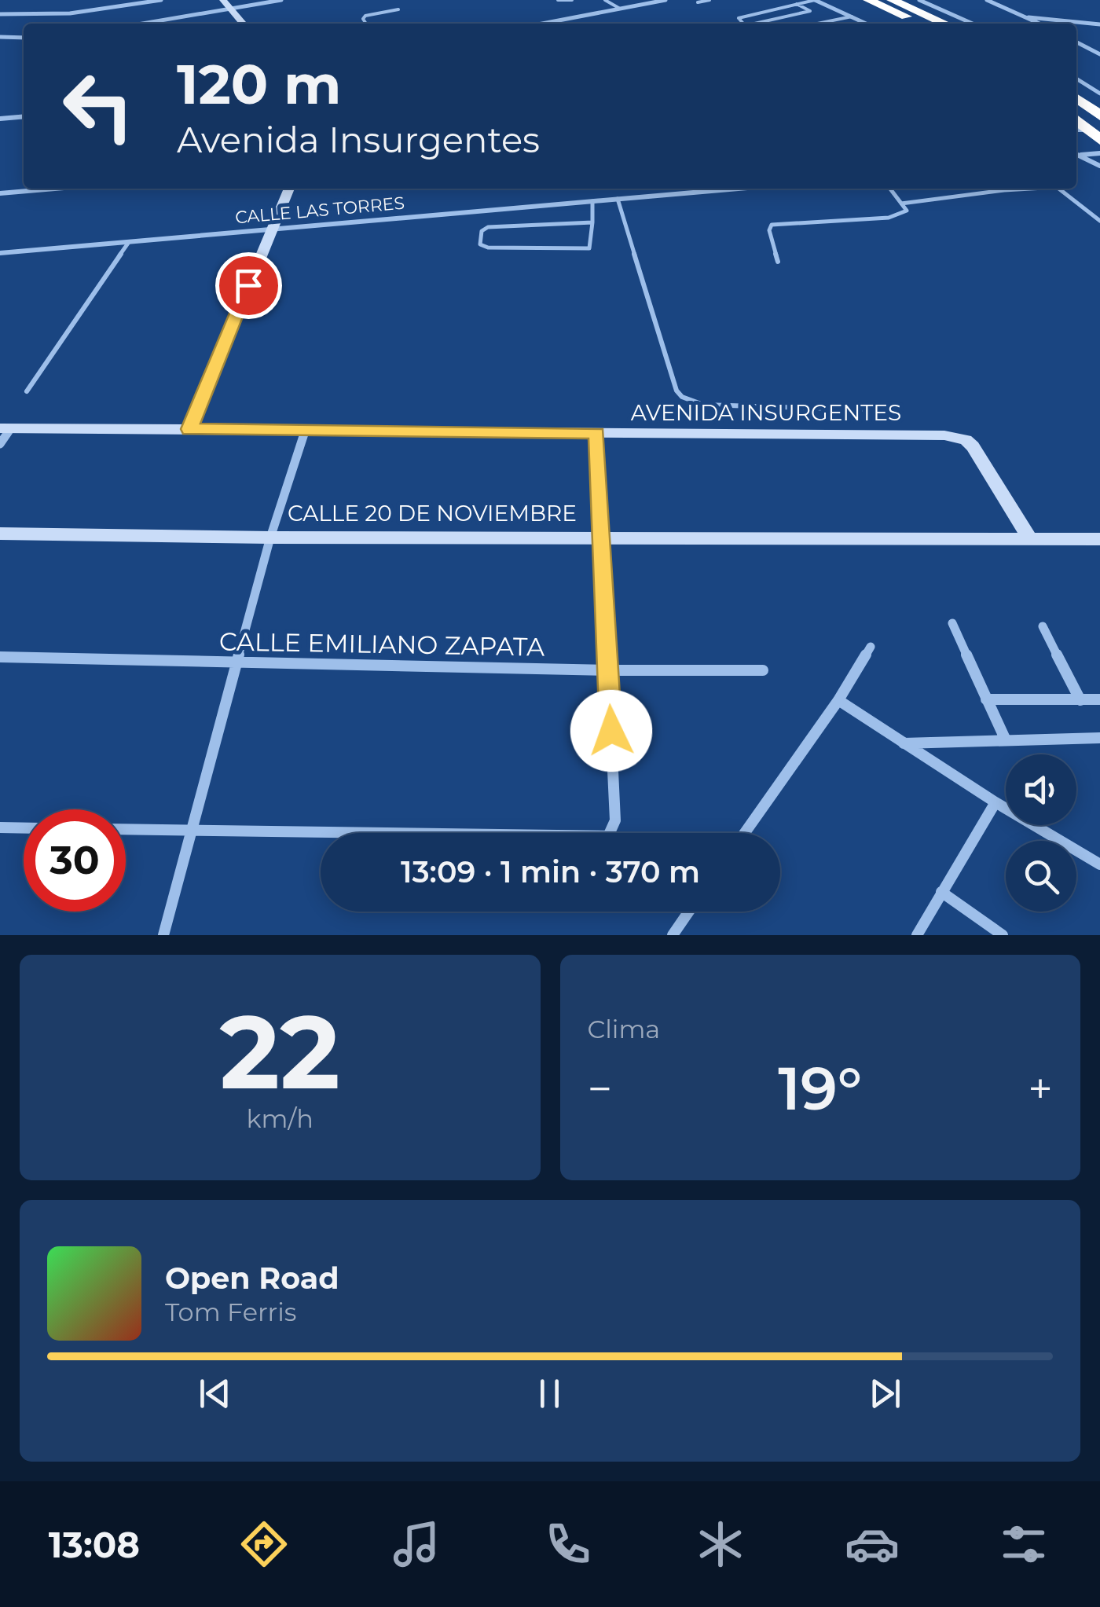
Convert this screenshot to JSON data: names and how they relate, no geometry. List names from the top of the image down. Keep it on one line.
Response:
{"streets":{"street":["CALLE LAS TORRES","AVENIDA INSURGENTES","CALLE 20 DE NOVIEMBRE","CALLE EMILIANO ZAPATA"]},"crossings":[["AVENIDA INSURGENTES","CALLE 20 DE NOVIEMBRE"]],"page":{"turn":["120 m","Avenida Insurgentes"],"limit":"30","trip":"13:09 · 1 min · 370 m","tile":[["22","km/h"],"Clima"],"heat":["−","19°","+"],"song":["Open Road","Tom Ferris"],"tabs":"13:08"}}
